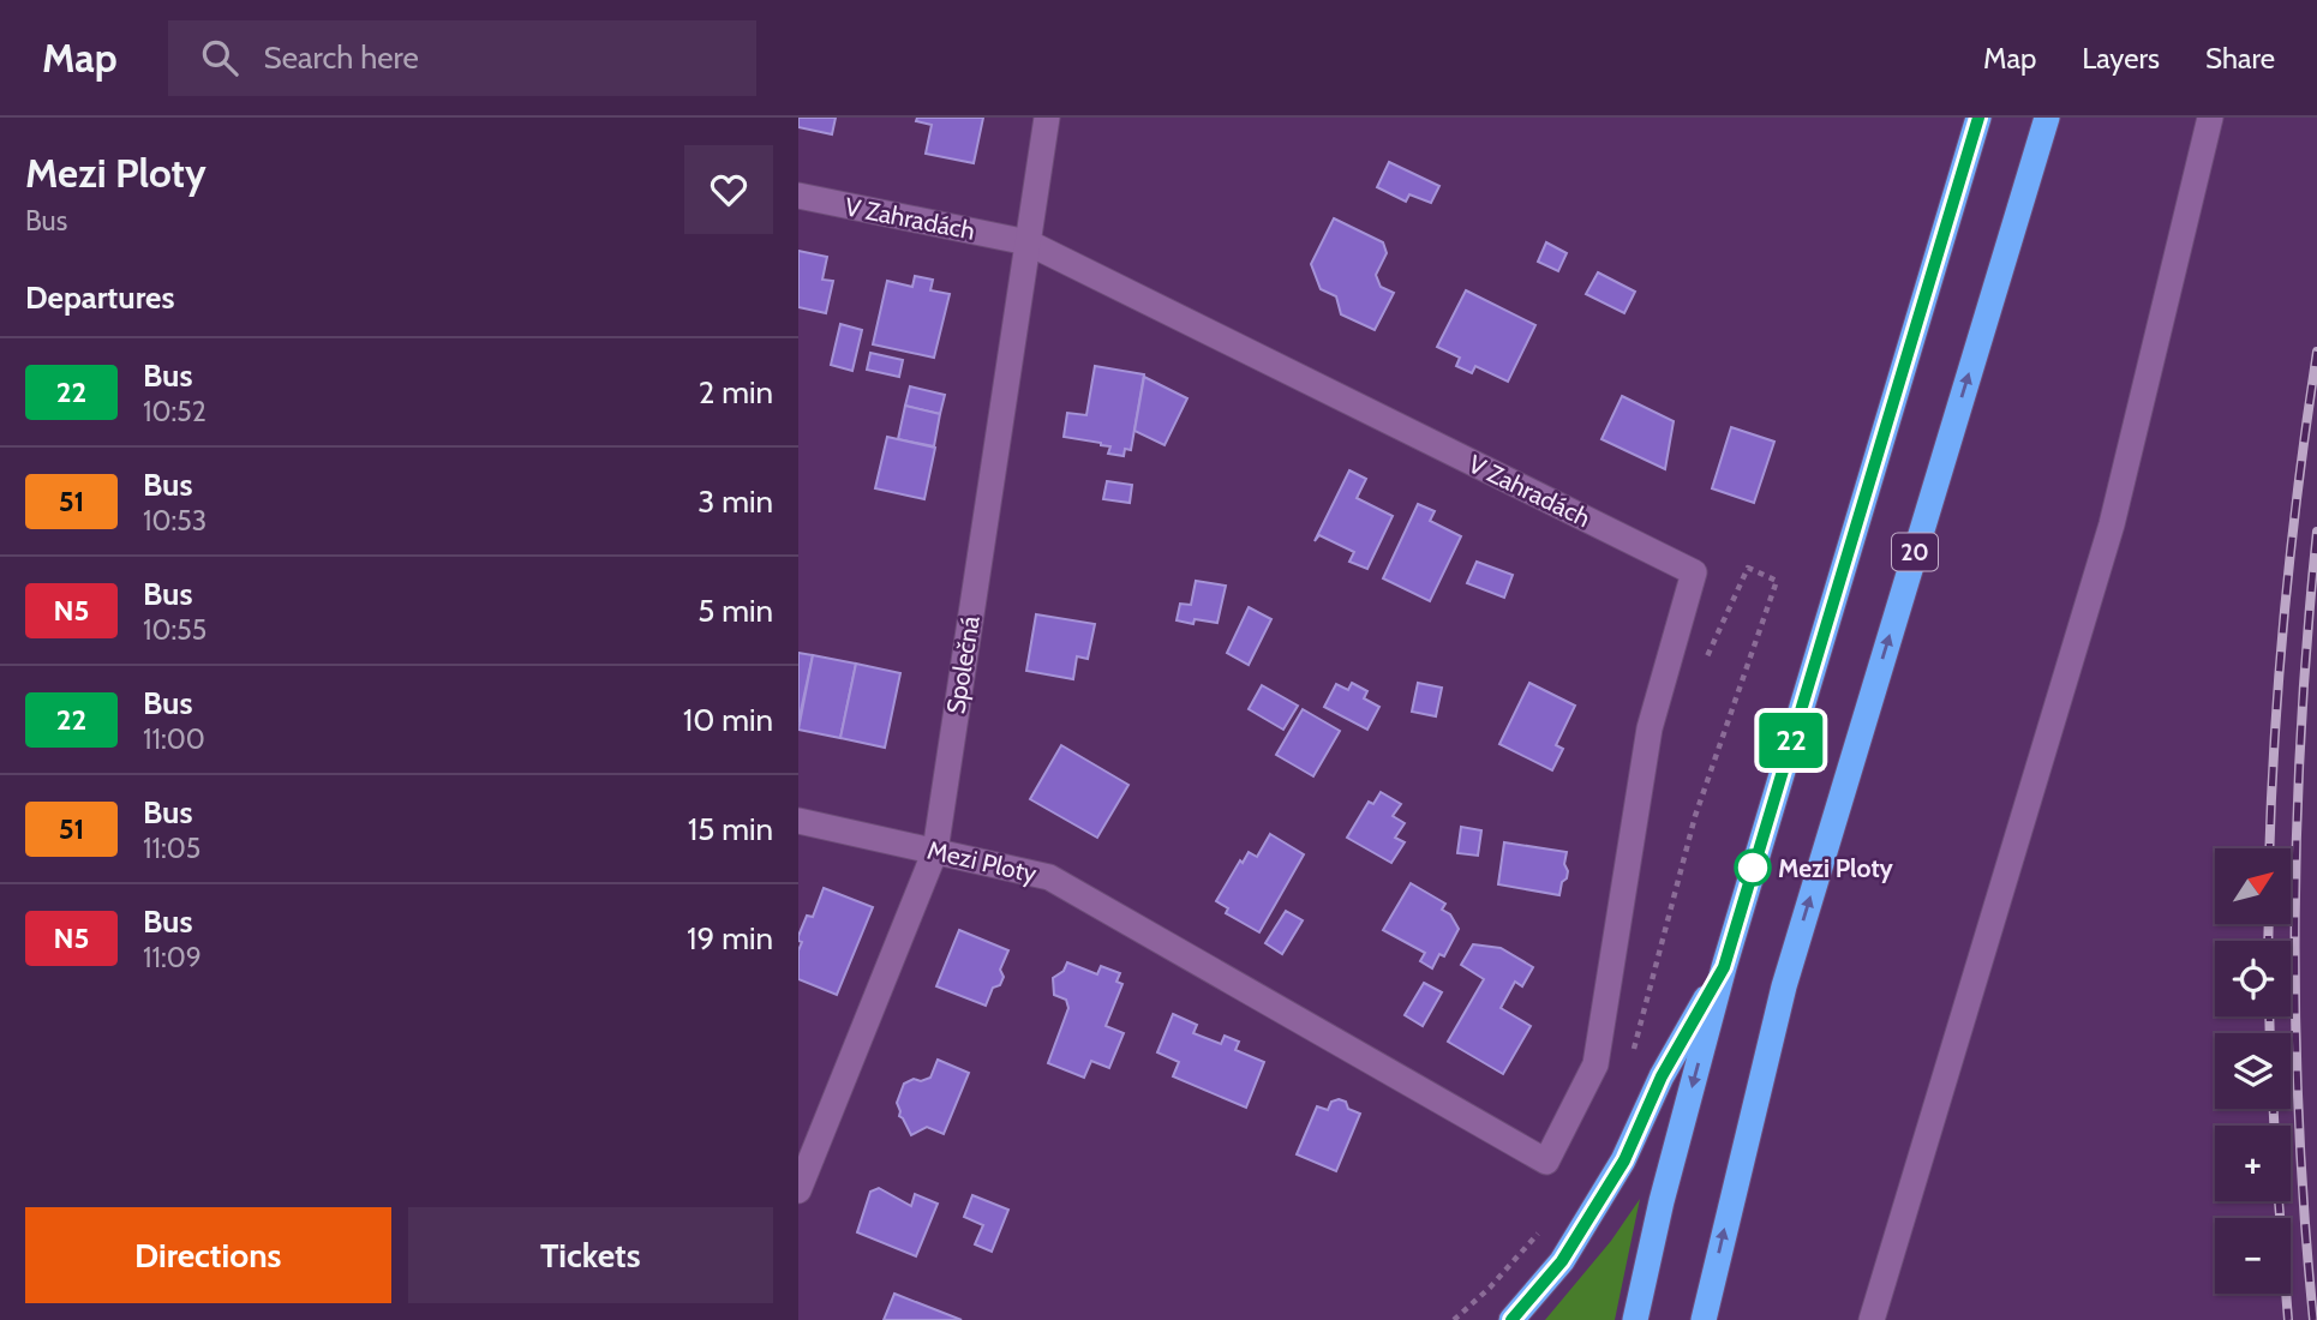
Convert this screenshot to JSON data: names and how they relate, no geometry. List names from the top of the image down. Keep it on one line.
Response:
{"streets":{"highway":["20"],"street":["V Zahradách","Společná","Mezi Ploty"]},"crossings":[["V Zahradách","Společná"],["V Zahradách","Mezi Ploty"],["Společná","Mezi Ploty"]],"places":["Mezi Ploty"],"lines":["bus line 22"],"north":"top right","page":{"header":"Map","search":"Search here","nav":["Map","Layers","Share"],"heading":[["Mezi Ploty","Bus"],"Departures"],"on_map":"22","list":[{"mark":"22","name":"Bus","note":"10:52","value":"2 min"},{"mark":"51","name":"Bus","note":"10:53","value":"3 min"},{"mark":"N5","name":"Bus","note":"10:55","value":"5 min"},{"mark":"22","name":"Bus","note":"11:00","value":"10 min"},{"mark":"51","name":"Bus","note":"11:05","value":"15 min"},{"mark":"N5","name":"Bus","note":"11:09","value":"19 min"}],"map_buttons":["+","−"],"buttons":["Directions","Tickets"]}}
